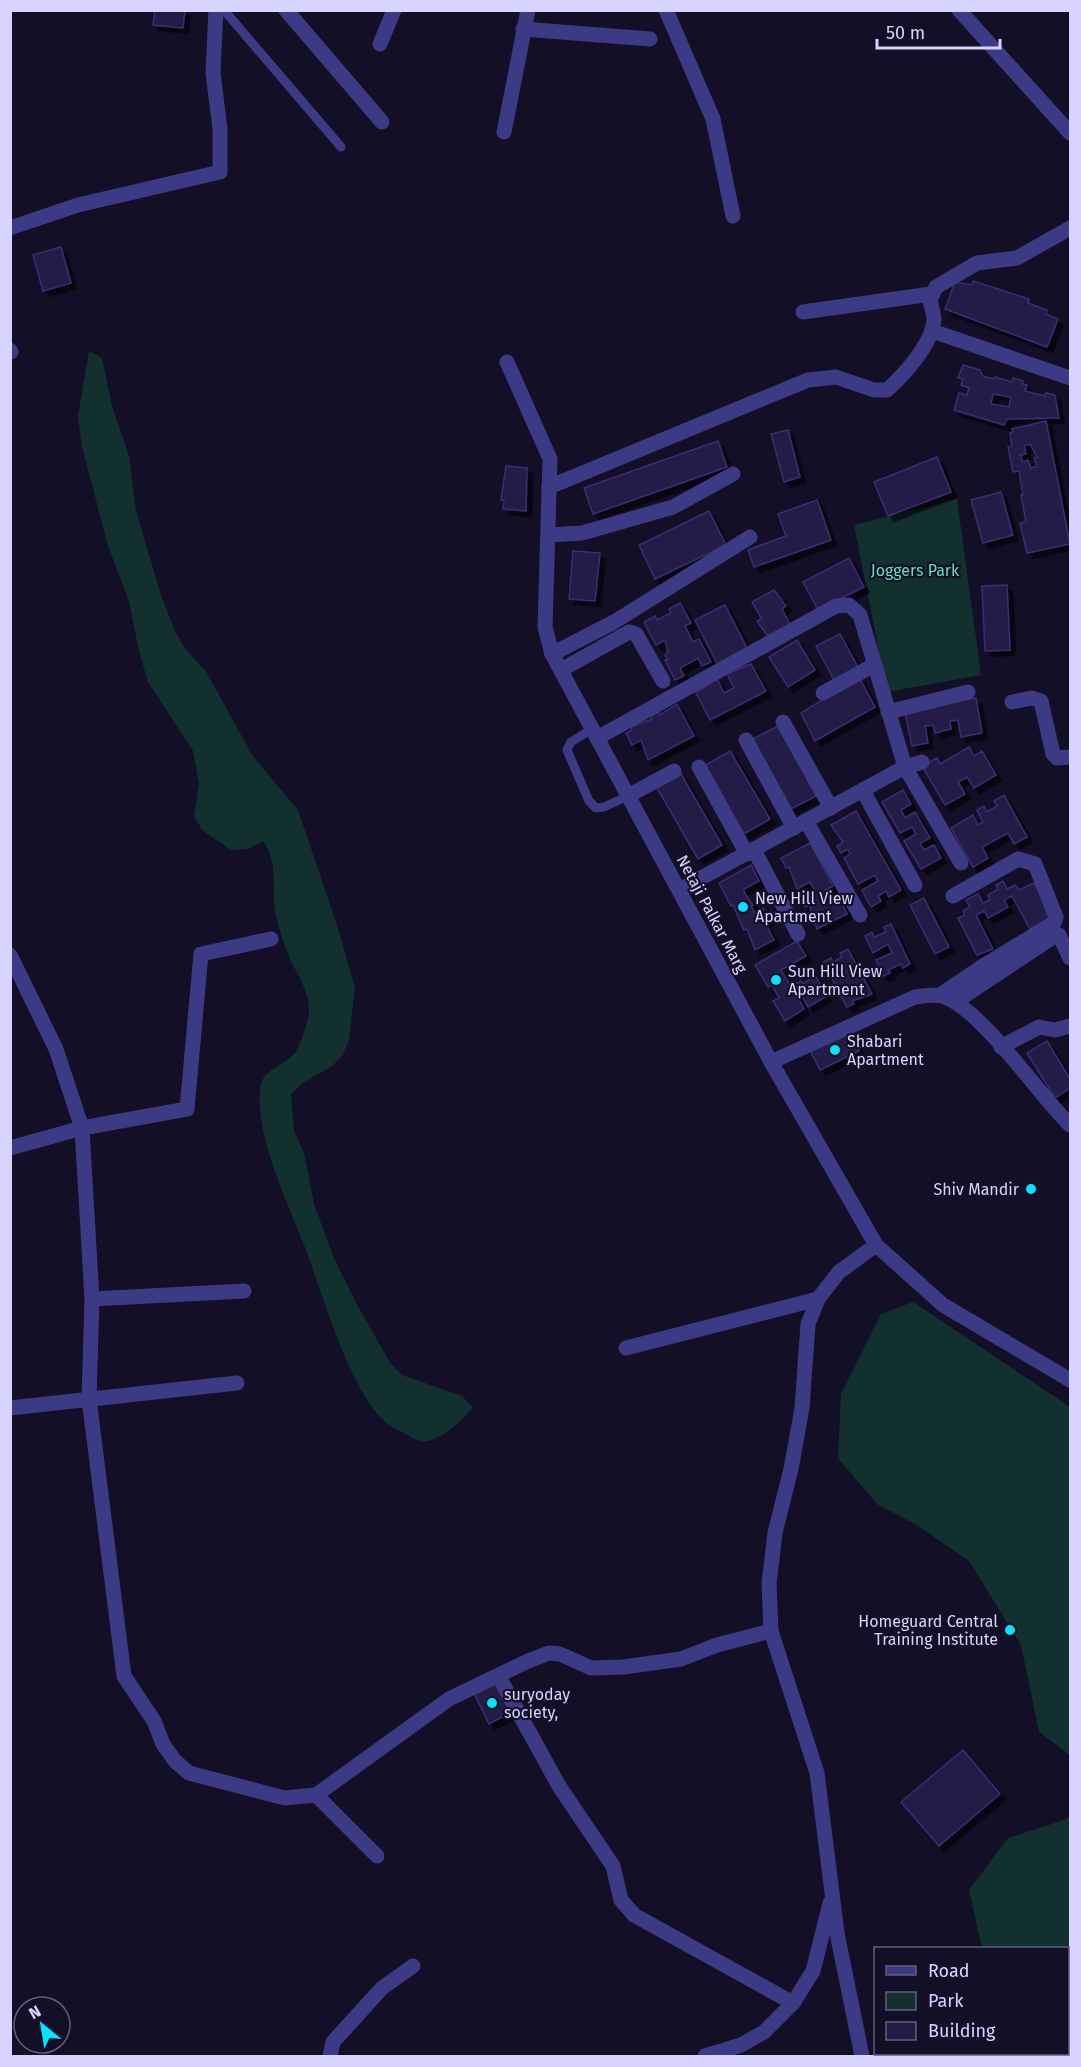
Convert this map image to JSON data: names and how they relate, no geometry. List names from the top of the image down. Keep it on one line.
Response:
{"streets":{"street":["Netaji Palkar Marg"]},"parks":["Joggers Park"],"places":["New Hill View Apartment","Sun Hill View Apartment","Shabari Apartment","Shiv Mandir","Homeguard Central Training Institute","suryoday society,"],"legend":["Road","Park","Building"],"scale_bar":"50 m","north":"top left"}
